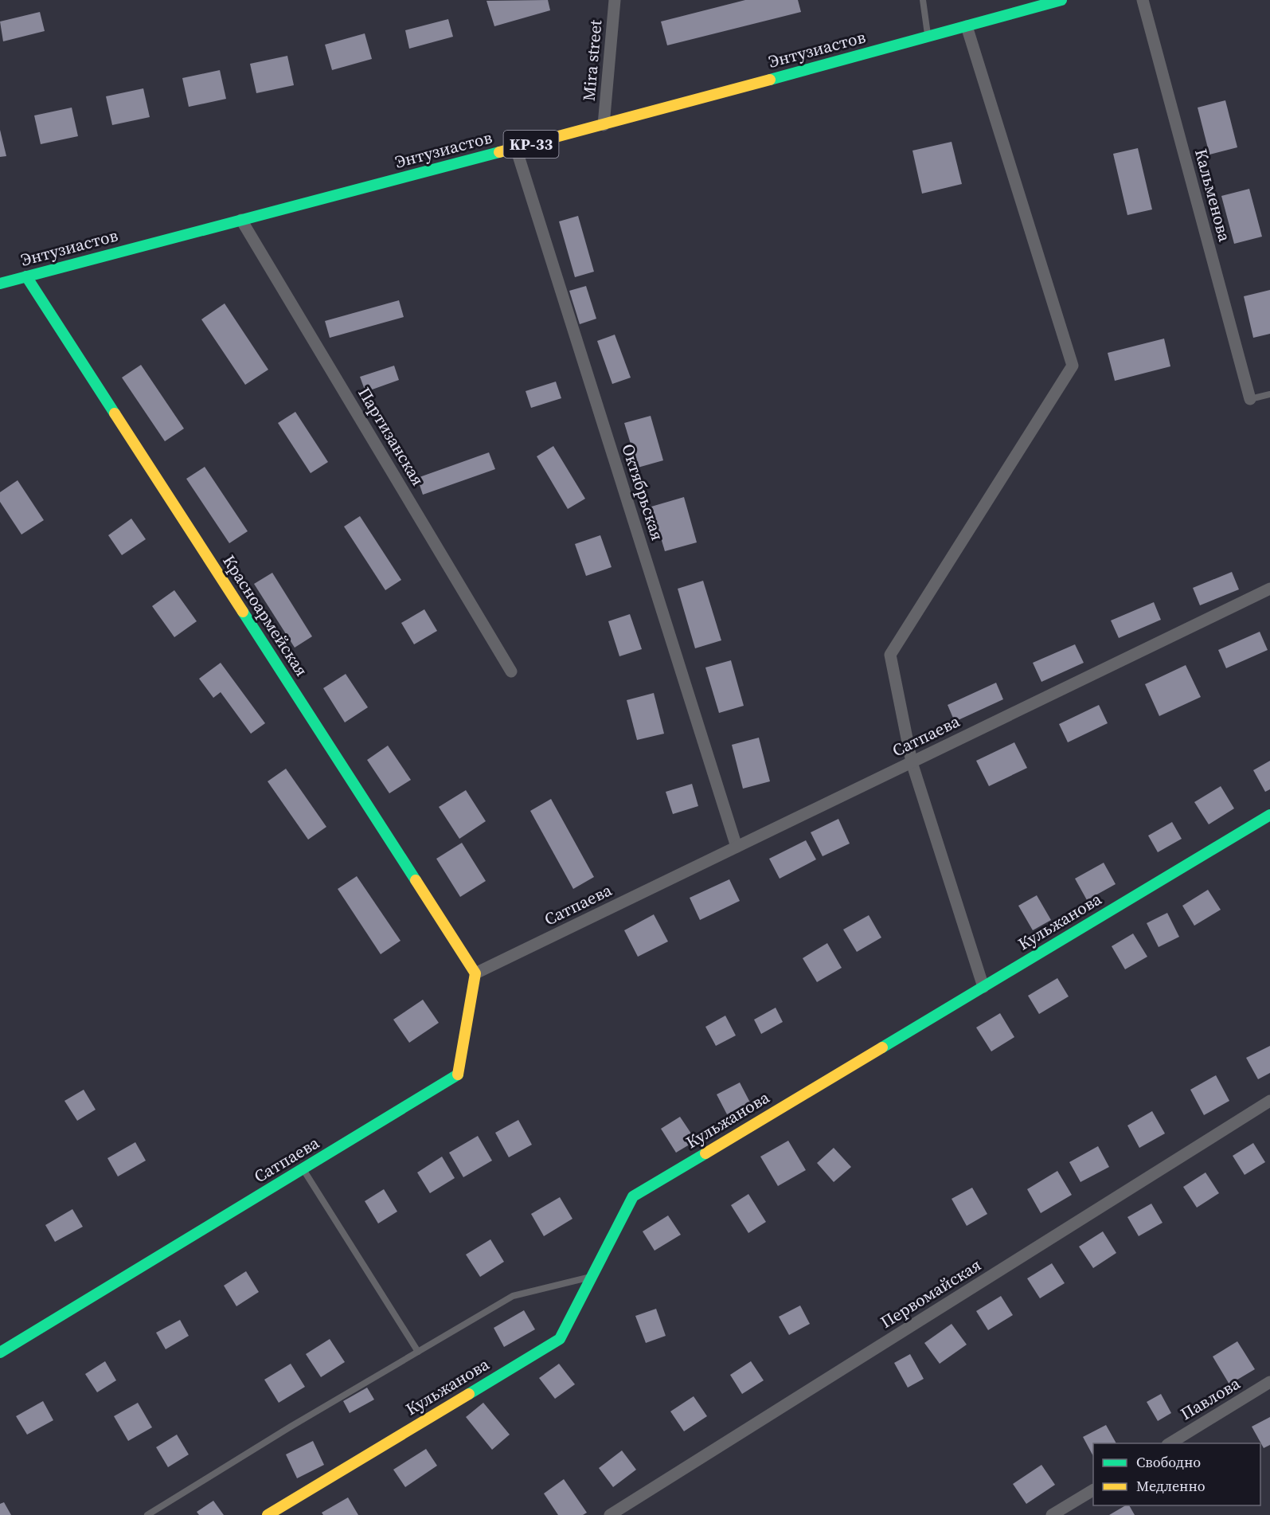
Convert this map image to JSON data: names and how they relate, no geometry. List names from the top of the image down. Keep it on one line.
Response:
{"streets":{"street":["Энтузиастов","Mira street","KP-33","Кальменова","Партизанская","Октябрьская","Красноармейская","Сатпаева","Кульжанова","Первомайская","Павлова"]},"crossings":[["Энтузиастов","Mira street"],["Энтузиастов","Партизанская"],["Энтузиастов","Октябрьская"],["Энтузиастов","Красноармейская"],["Октябрьская","Сатпаева"],["Красноармейская","Сатпаева"]],"legend":["Свободно","Медленно"]}
